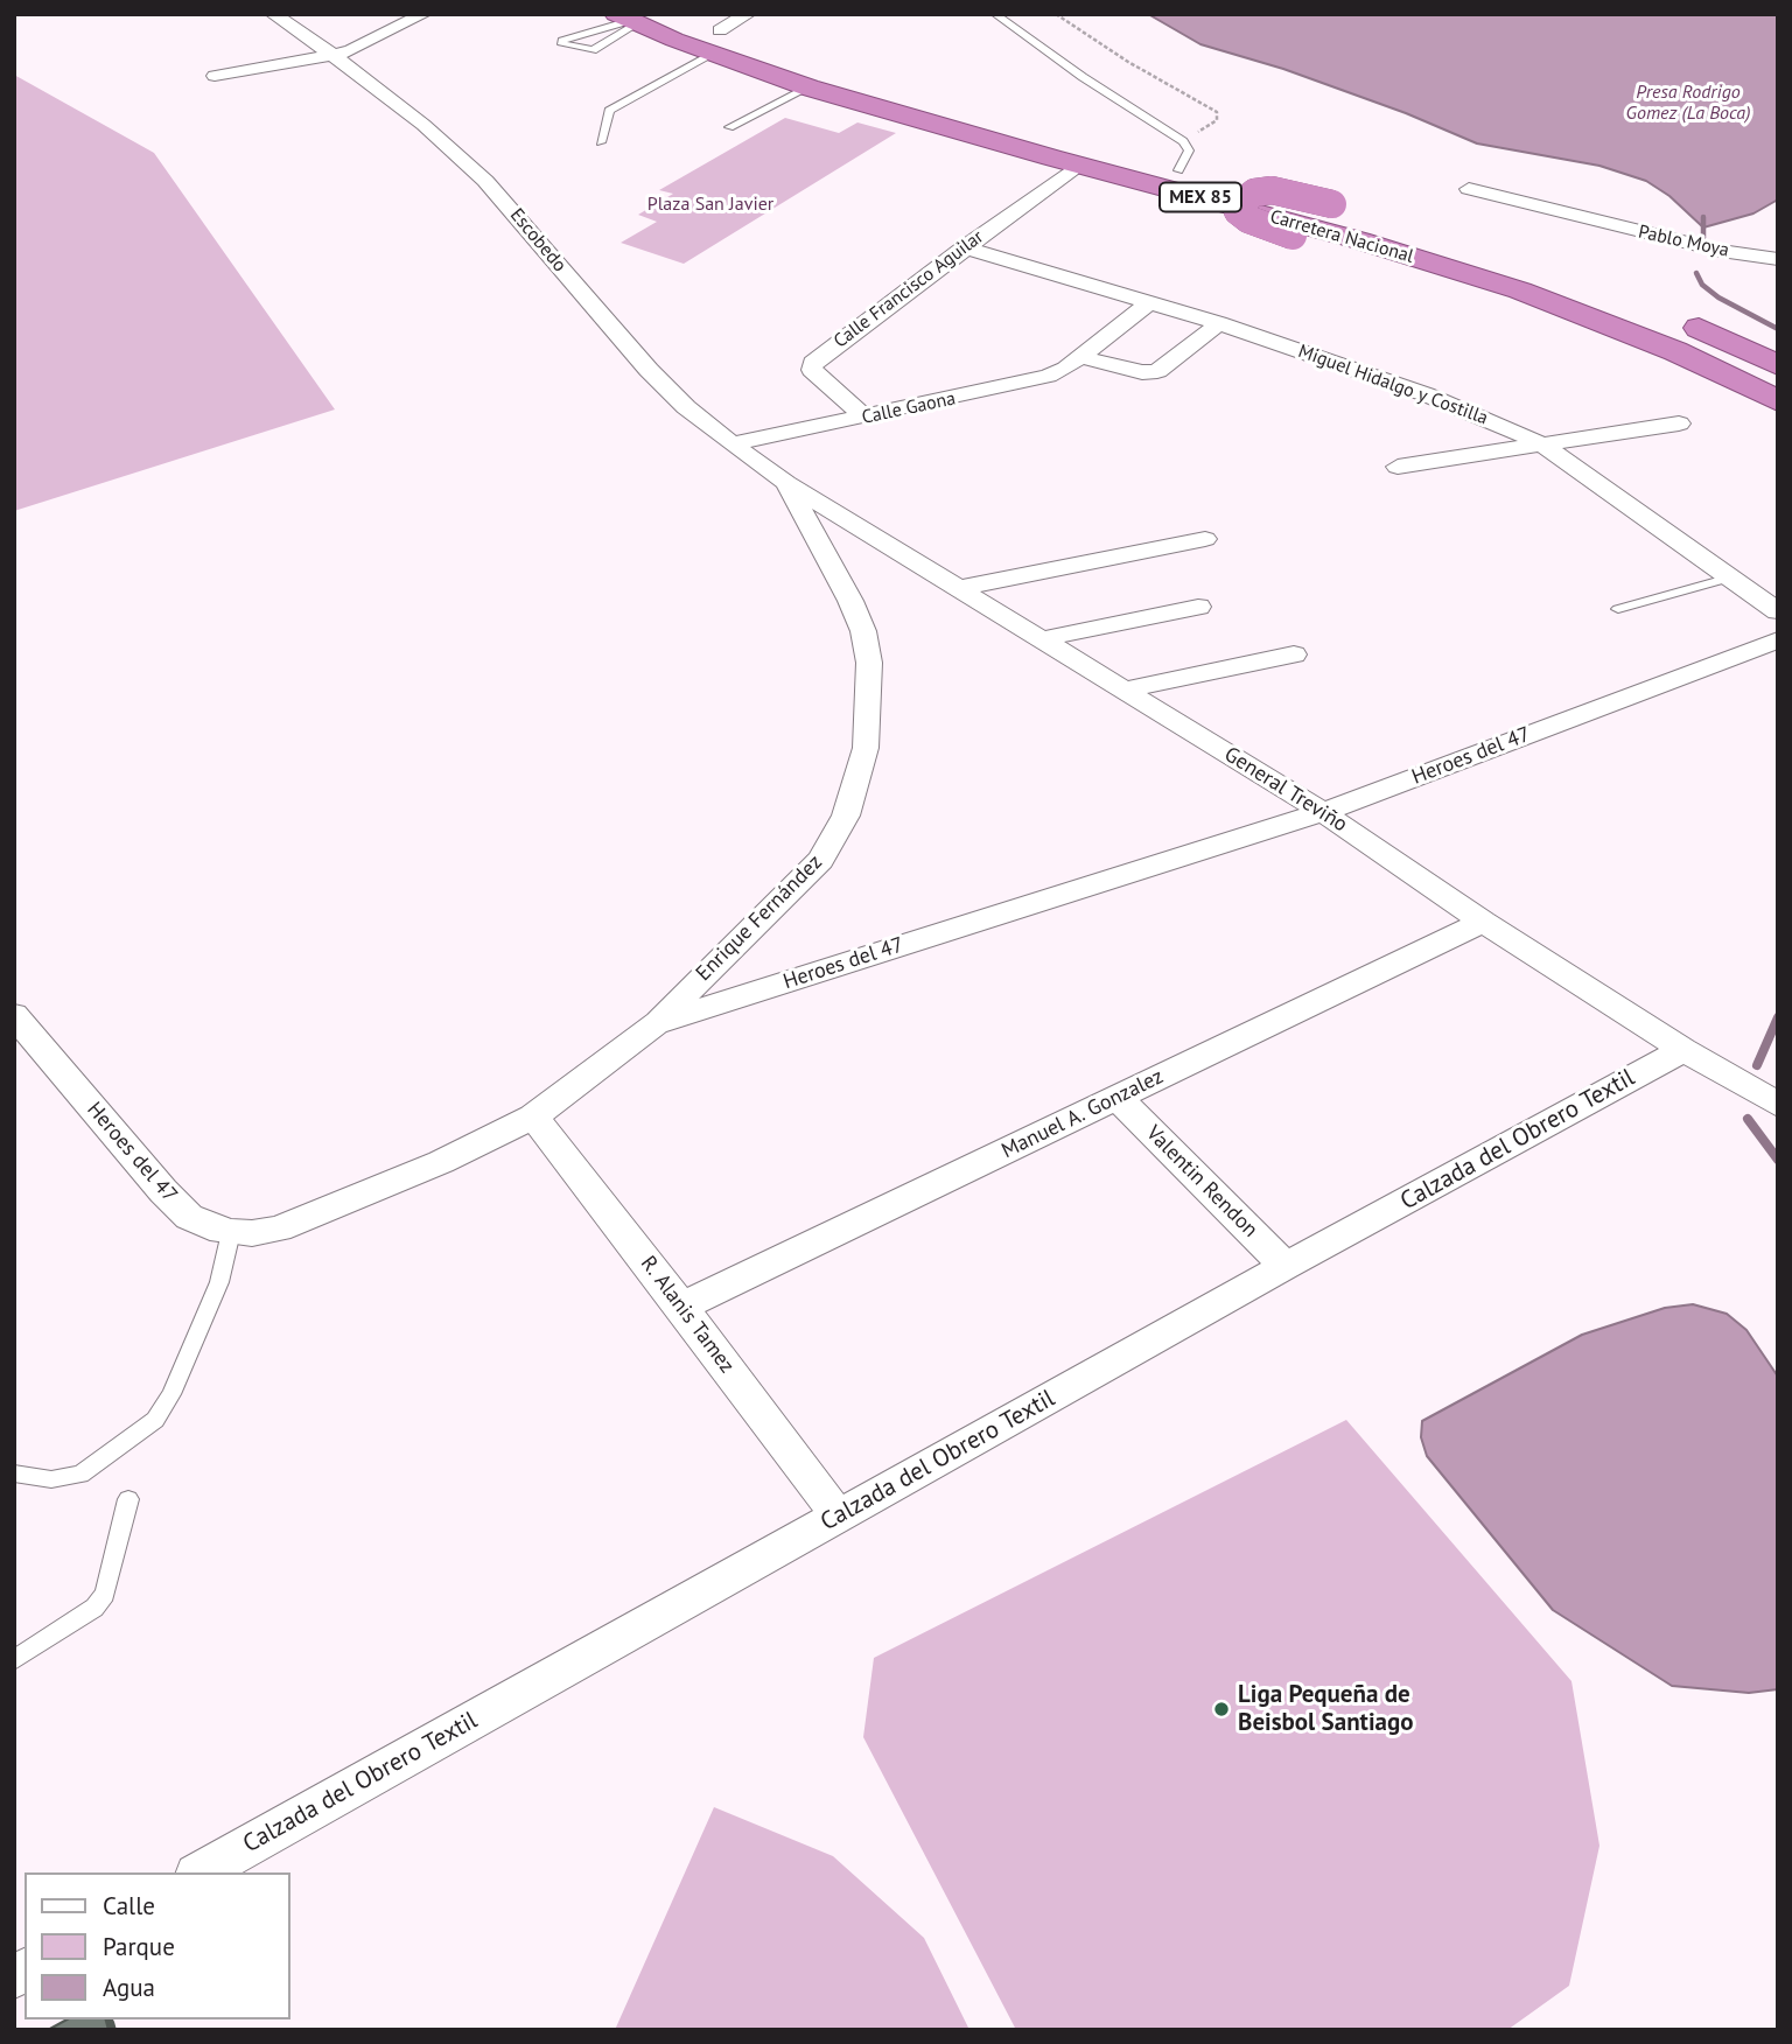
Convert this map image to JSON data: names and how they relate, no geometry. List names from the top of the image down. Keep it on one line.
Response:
{"streets":{"highway":["MEX 85","Carretera Nacional"],"street":["Escobedo","Pablo Moya","Calle Francisco Aguilar","Miguel Hidalgo y Costilla","Calle Gaona","Heroes del 47","General Treviño","Enrique Fernández","Manuel A. Gonzalez","Calzada del Obrero Textil","Valentin Rendon","R. Alanis Tamez"]},"crossings":[["MEX 85","Carretera Nacional"],["MEX 85","Calle Francisco Aguilar"],["Carretera Nacional","Calle Francisco Aguilar"],["Escobedo","Calle Gaona"],["Escobedo","General Treviño"],["Escobedo","Enrique Fernández"],["Calle Francisco Aguilar","Miguel Hidalgo y Costilla"],["Calle Francisco Aguilar","Calle Gaona"],["Miguel Hidalgo y Costilla","Calle Gaona"],["Heroes del 47","General Treviño"],["Heroes del 47","Enrique Fernández"],["Heroes del 47","R. Alanis Tamez"],["General Treviño","Enrique Fernández"],["General Treviño","Manuel A. Gonzalez"],["General Treviño","Calzada del Obrero Textil"],["Manuel A. Gonzalez","Valentin Rendon"],["Manuel A. Gonzalez","R. Alanis Tamez"],["Calzada del Obrero Textil","Valentin Rendon"],["Calzada del Obrero Textil","R. Alanis Tamez"]],"water":["Presa Rodrigo Gomez (La Boca)"],"parks":["Plaza San Javier"],"places":["Liga Pequeña de Beisbol Santiago"],"legend":["Calle","Parque","Agua"]}
